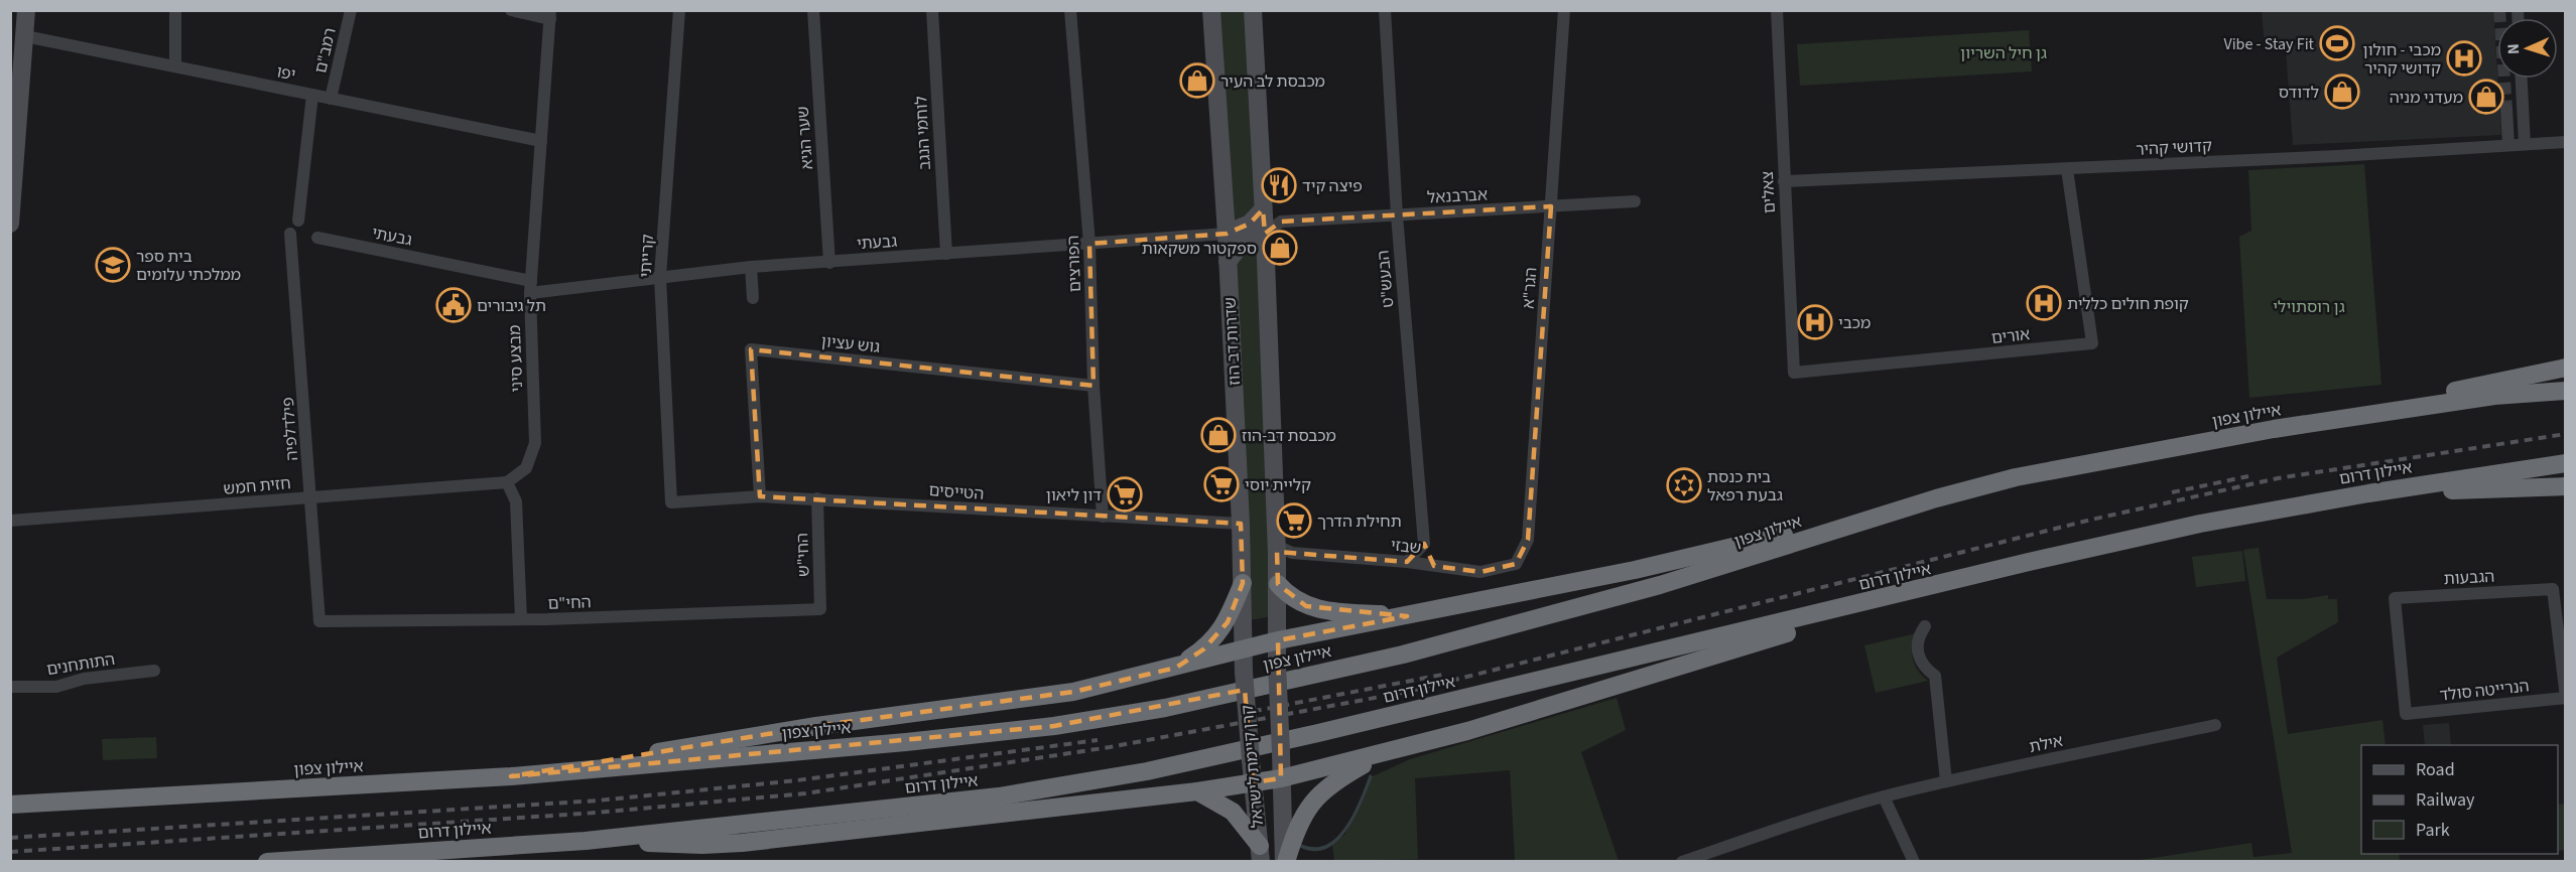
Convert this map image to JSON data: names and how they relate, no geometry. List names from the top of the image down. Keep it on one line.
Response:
{"streets":{"highway":["איילון צפון","איילון דרום"],"street":["רמב\"ם","יפו","לוחמי הנגב","שער הגיא","קדושי קהיר","צאלים","אברבנאל","גבעתי","קרייתי","הפורצים","הבעש\"ט","הגר\"א","אורים","שדרות דב הוז","גוש עציון","מבצע סיני","פילדלפיה","חזית חמש","הטייסים","שבזי","החי\"ש","הגבעות","החי\"ם","התותחנים","הנרייטה סולד","אילת","קרן קיימת לישראל"]},"crossings":[["רמב\"ם","יפו"],["יפו","מבצע סיני"],["לוחמי הנגב","גבעתי"],["שער הגיא","גבעתי"],["קדושי קהיר","צאלים"],["קדושי קהיר","אורים"],["צאלים","אורים"],["אברבנאל","הבעש\"ט"],["אברבנאל","הגר\"א"],["גבעתי","קרייתי"],["גבעתי","הפורצים"],["גבעתי","שדרות דב הוז"],["גבעתי","מבצע סיני"],["קרייתי","הטייסים"],["הפורצים","גוש עציון"],["הפורצים","הטייסים"],["הבעש\"ט","שבזי"],["הגר\"א","שבזי"],["שדרות דב הוז","הטייסים"],["שדרות דב הוז","קרן קיימת לישראל"],["גוש עציון","הטייסים"],["מבצע סיני","חזית חמש"],["פילדלפיה","חזית חמש"],["פילדלפיה","החי\"ם"],["הטייסים","החי\"ש"],["החי\"ש","החי\"ם"],["הגבעות","הנרייטה סולד"]],"parks":["גן חיל השריון","גן רוסתוילי"],"places":{"sports":["Vibe - Stay Fit"],"hospital":["מכבי - חולון קדושי קהיר","קופת חולים כללית","מכבי"],"shop":["מכבסת לב העיר","לדודס","מעדני מניה","ספקטור משקאות","מכבסת דב-הוז"],"restaurant":["פיצה קיד"],"school or university":["בית ספר ממלכתי עלומים"],"public building":["תל גיבורים"],"supermarket":["קליית יוסי","דון ליאון","תחילת הדרך"],"synagogue":["בית כנסת גבעת רפאל"]},"legend":["Road","Railway","Park"],"north":"left"}
